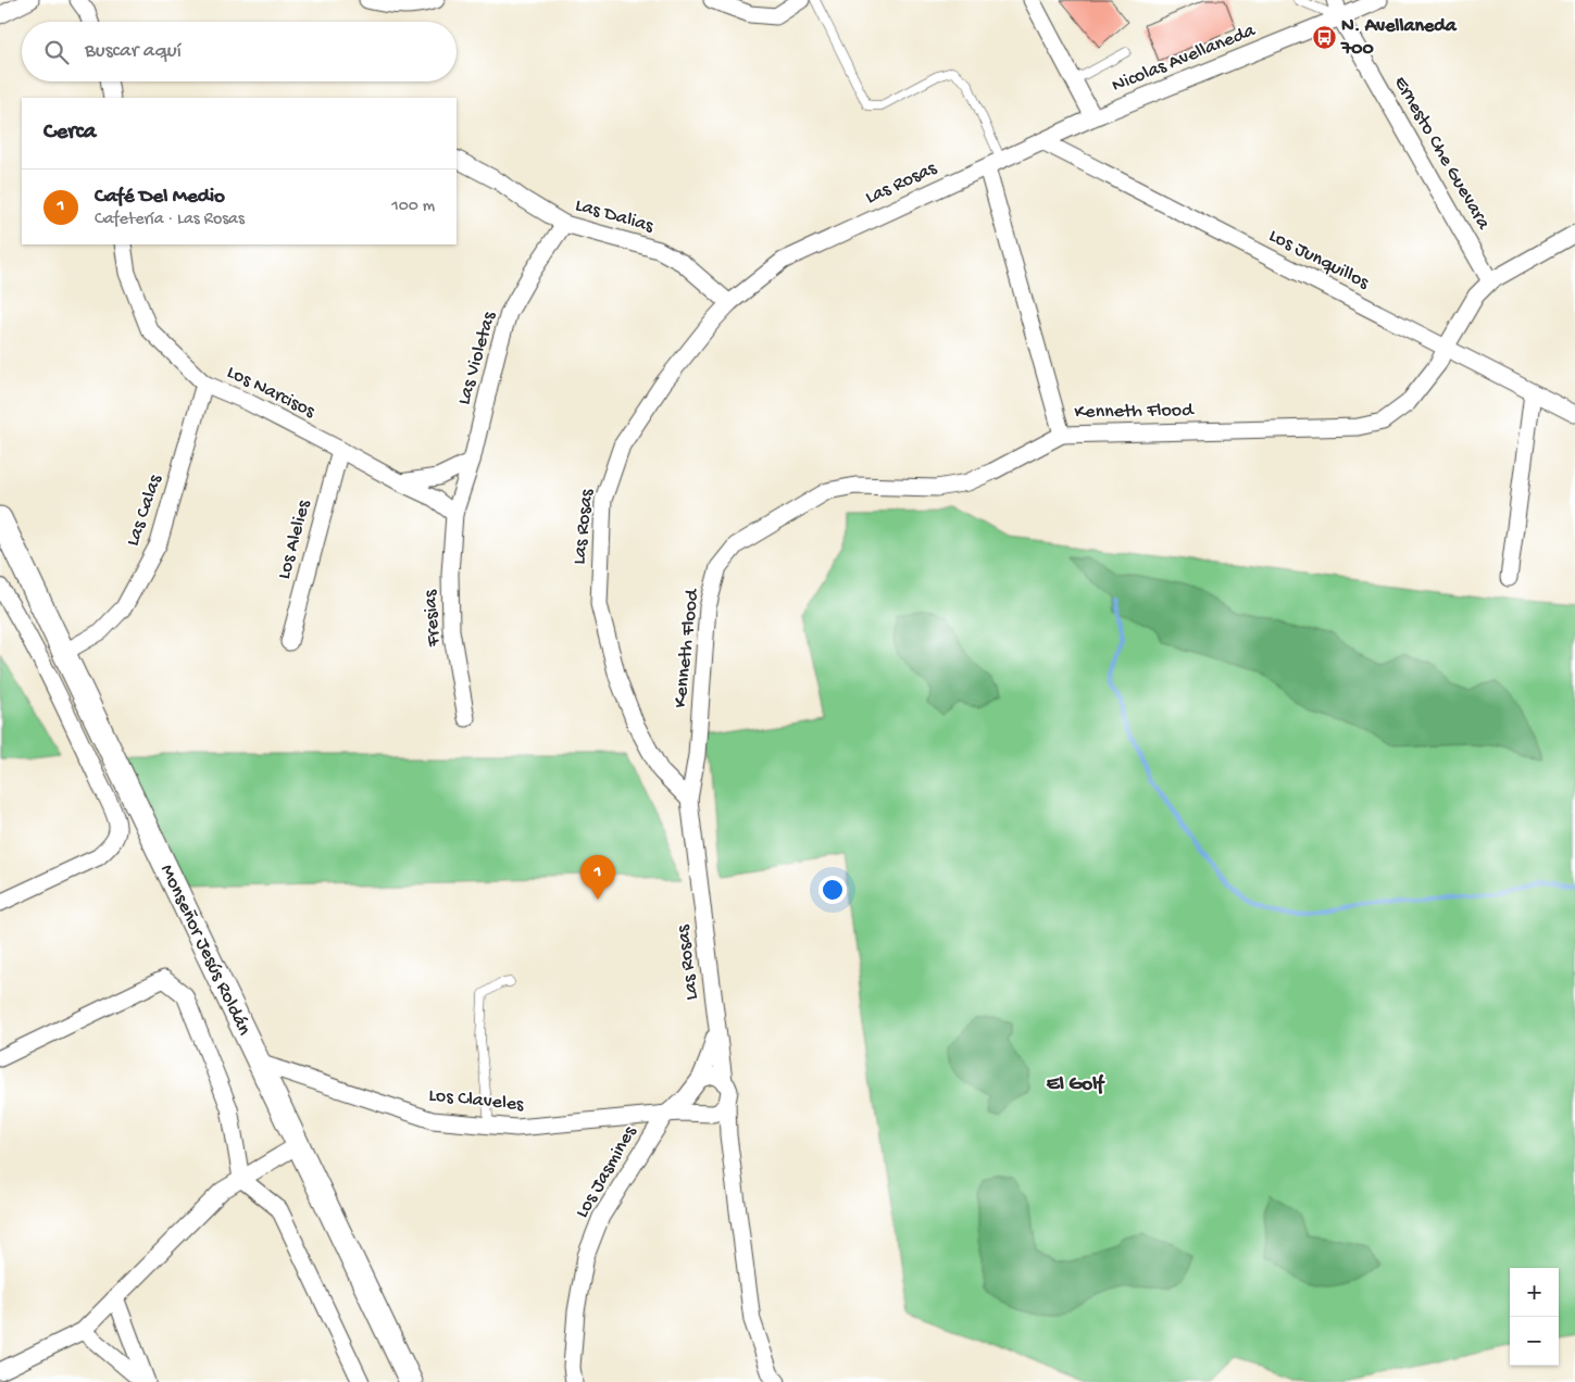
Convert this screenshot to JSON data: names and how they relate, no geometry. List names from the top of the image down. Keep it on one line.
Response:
{"streets":{"street":["Nicolas Avellaneda","Ernesto Che Guevara","Las Rosas","Las Dalias","Los Junquillos","Las Violetas","Los Narcisos","Kenneth Flood","Las Calas","Los Alelies","Fresias","Monseñor Jesús Roldán","Los Claveles","Los Jasmines"]},"crossings":[["Nicolas Avellaneda","Ernesto Che Guevara"],["Nicolas Avellaneda","Las Rosas"],["Ernesto Che Guevara","Kenneth Flood"],["Las Rosas","Las Dalias"],["Las Rosas","Los Junquillos"],["Las Rosas","Kenneth Flood"],["Las Rosas","Los Claveles"],["Las Rosas","Los Jasmines"],["Las Dalias","Las Violetas"],["Los Junquillos","Kenneth Flood"],["Las Violetas","Los Narcisos"],["Las Violetas","Fresias"],["Los Narcisos","Las Calas"],["Los Narcisos","Los Alelies"],["Los Narcisos","Fresias"],["Las Calas","Monseñor Jesús Roldán"],["Monseñor Jesús Roldán","Los Claveles"],["Los Claveles","Los Jasmines"]],"districts":["El Golf"],"places":{"bus stop":["N. Avellaneda 700"]},"page":{"search":"Buscar aquí","heading":"Cerca","list":[{"mark":"1","name":"Café Del Medio","note":"Cafetería · Las Rosas","value":"100 m"}],"pins":"1","map_buttons":["+","−"]}}
